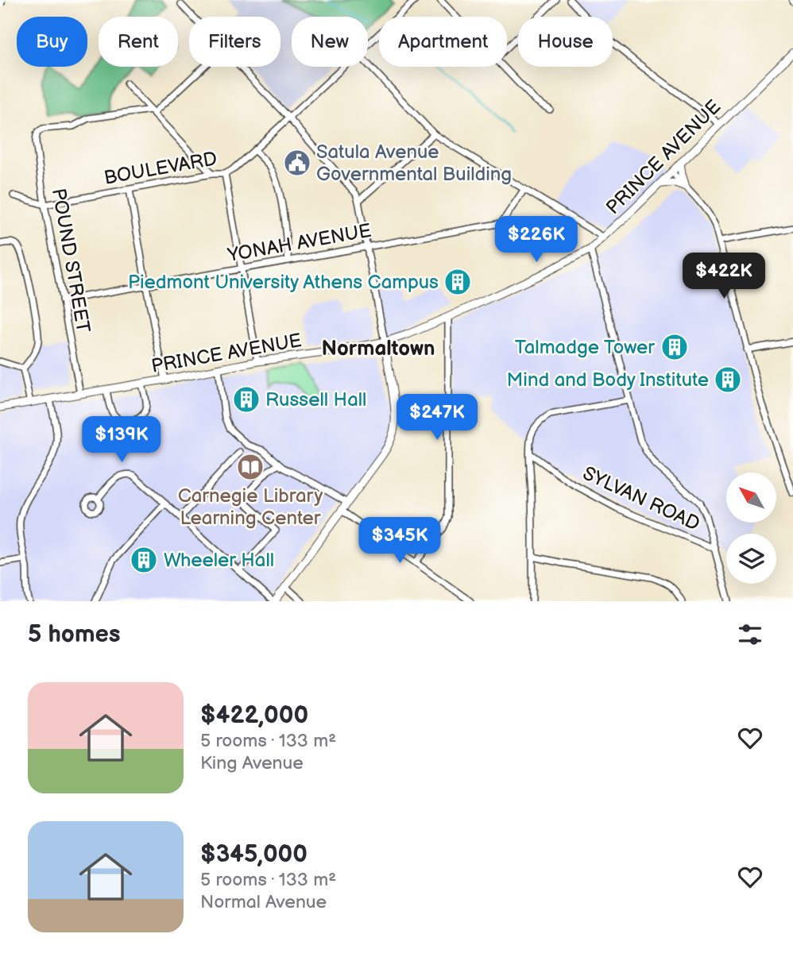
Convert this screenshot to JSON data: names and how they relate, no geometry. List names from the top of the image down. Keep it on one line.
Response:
{"streets":{"main road":["PRINCE AVENUE"],"street":["BOULEVARD","YONAH AVENUE","POUND STREET","SYLVAN ROAD"]},"crossings":[["PRINCE AVENUE","POUND STREET"],["BOULEVARD","POUND STREET"],["YONAH AVENUE","POUND STREET"]],"districts":["Normaltown"],"places":{"public building":["Satula Avenue Governmental Building"],"building":["Piedmont University Athens Campus","Talmadge Tower","Mind and Body Institute","Russell Hall","Wheeler Hall"],"library":["Carnegie Library Learning Center"]},"north":"top left","page":{"chip":["Buy","Rent","Filters","New","Apartment","House"],"price":["$226K","$422K","$247K","$139K","$345K"],"heading":"5 homes","list":[{"name":"$422,000","note":"5 rooms · 133 m² · King Avenue"},{"name":"$345,000","note":"5 rooms · 133 m² · Normal Avenue"}]}}
